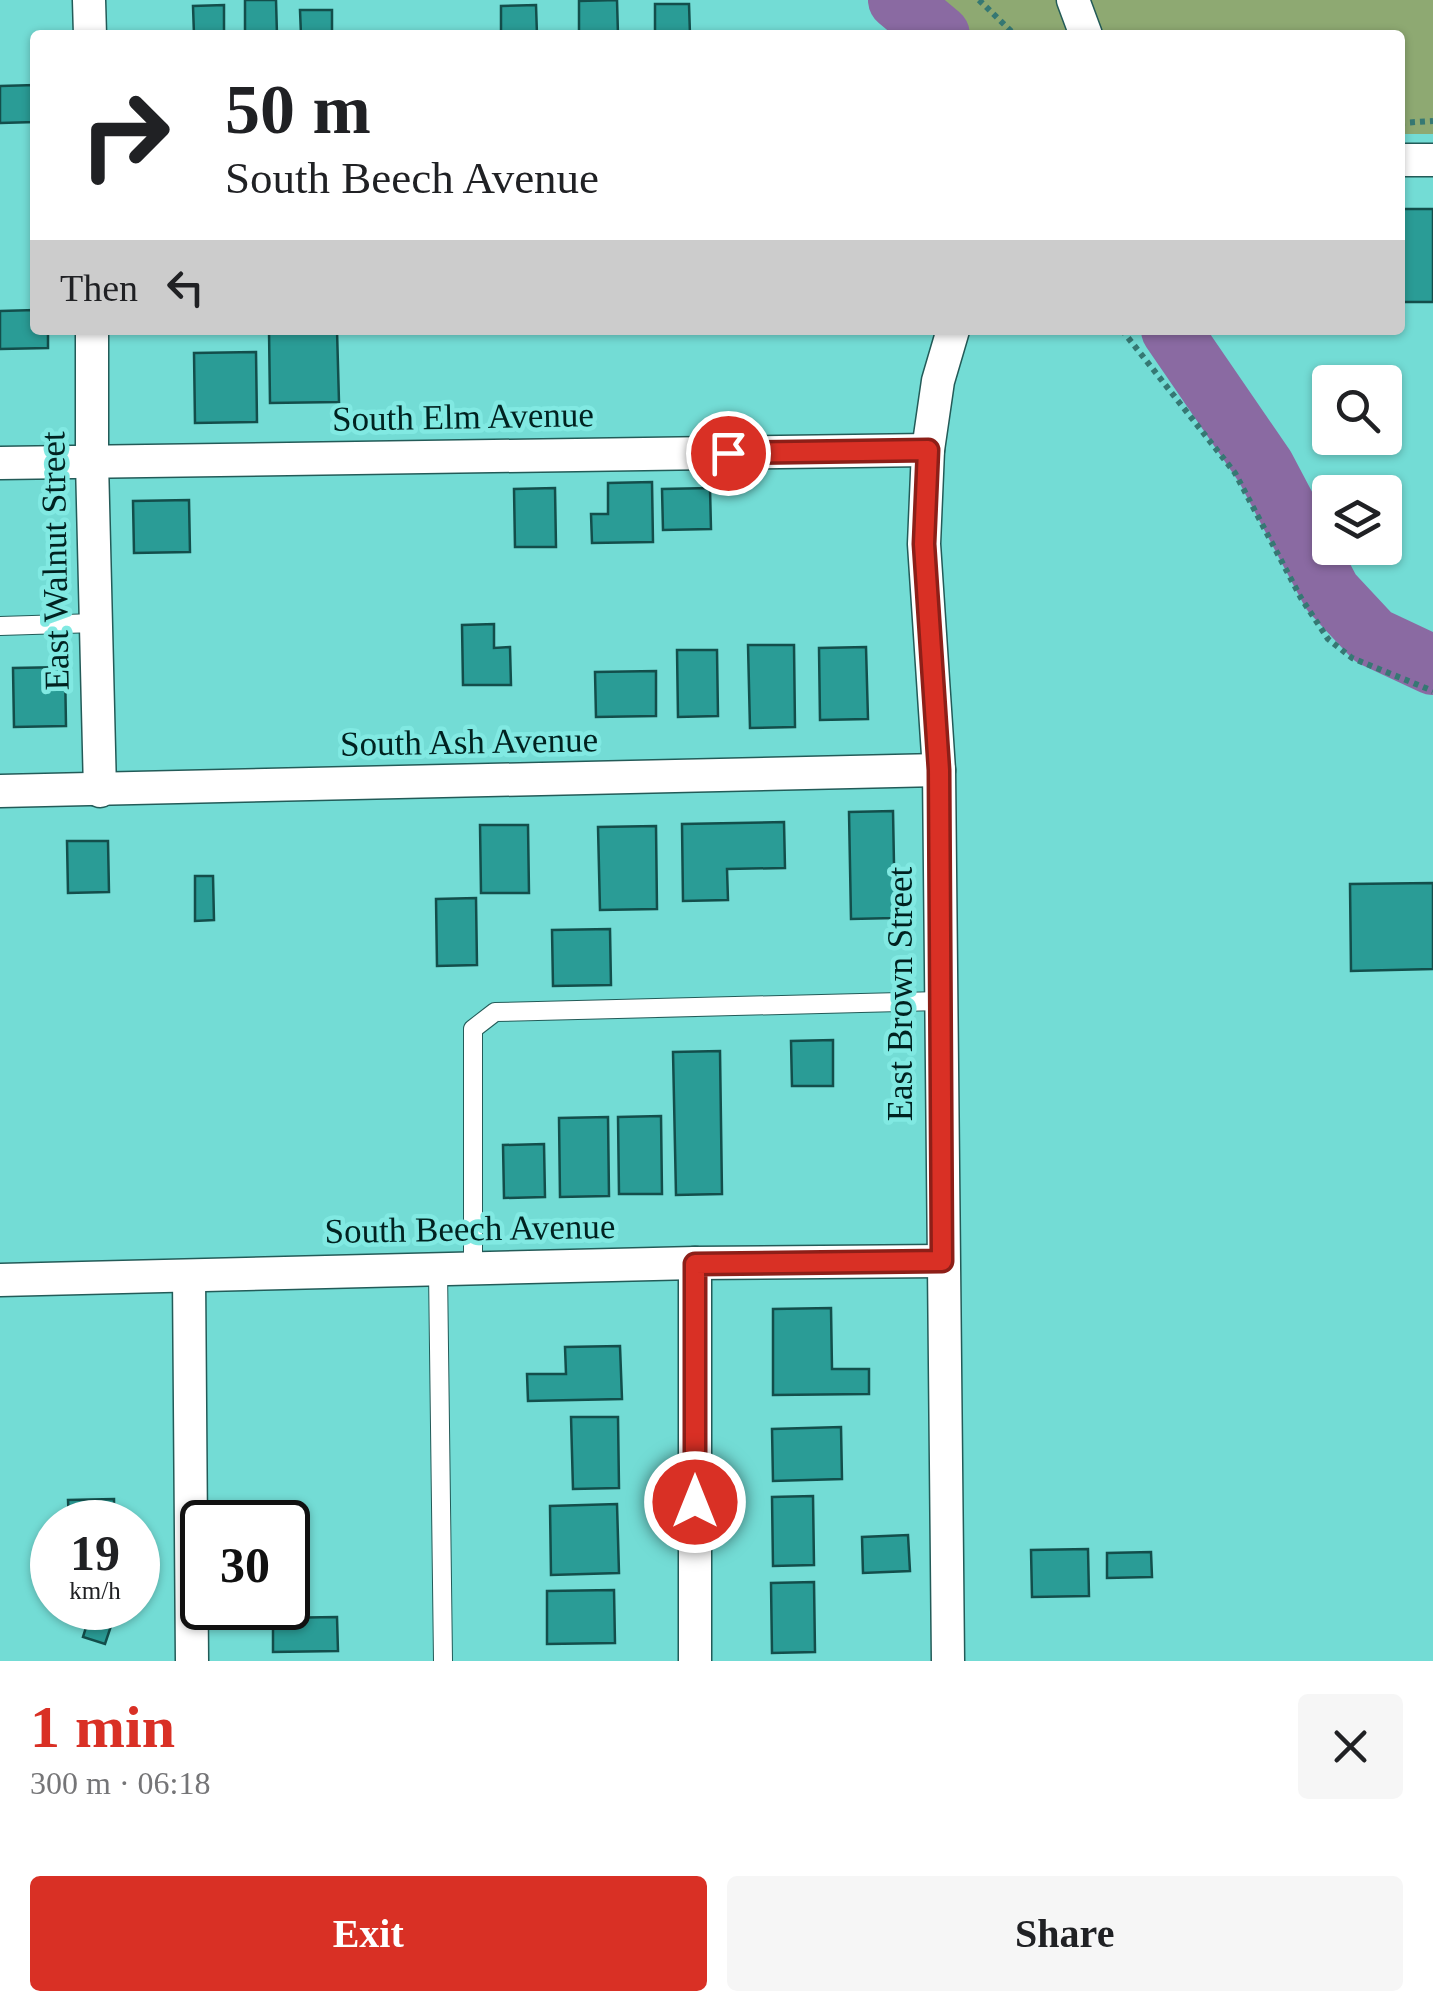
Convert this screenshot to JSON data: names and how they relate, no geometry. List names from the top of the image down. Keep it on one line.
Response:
{"streets":{"street":["South Elm Avenue","East Walnut Street","South Ash Avenue","East Brown Street","South Beech Avenue"]},"crossings":[["South Elm Avenue","East Walnut Street"],["South Elm Avenue","East Brown Street"],["East Walnut Street","South Ash Avenue"],["South Ash Avenue","East Brown Street"],["East Brown Street","South Beech Avenue"]],"page":{"turn":["50 m","South Beech Avenue"],"then":"Then","speed":"19 km/h","limit":"30","heading":["1 min","300 m · 06:18"],"buttons":["Exit","Share"]}}
